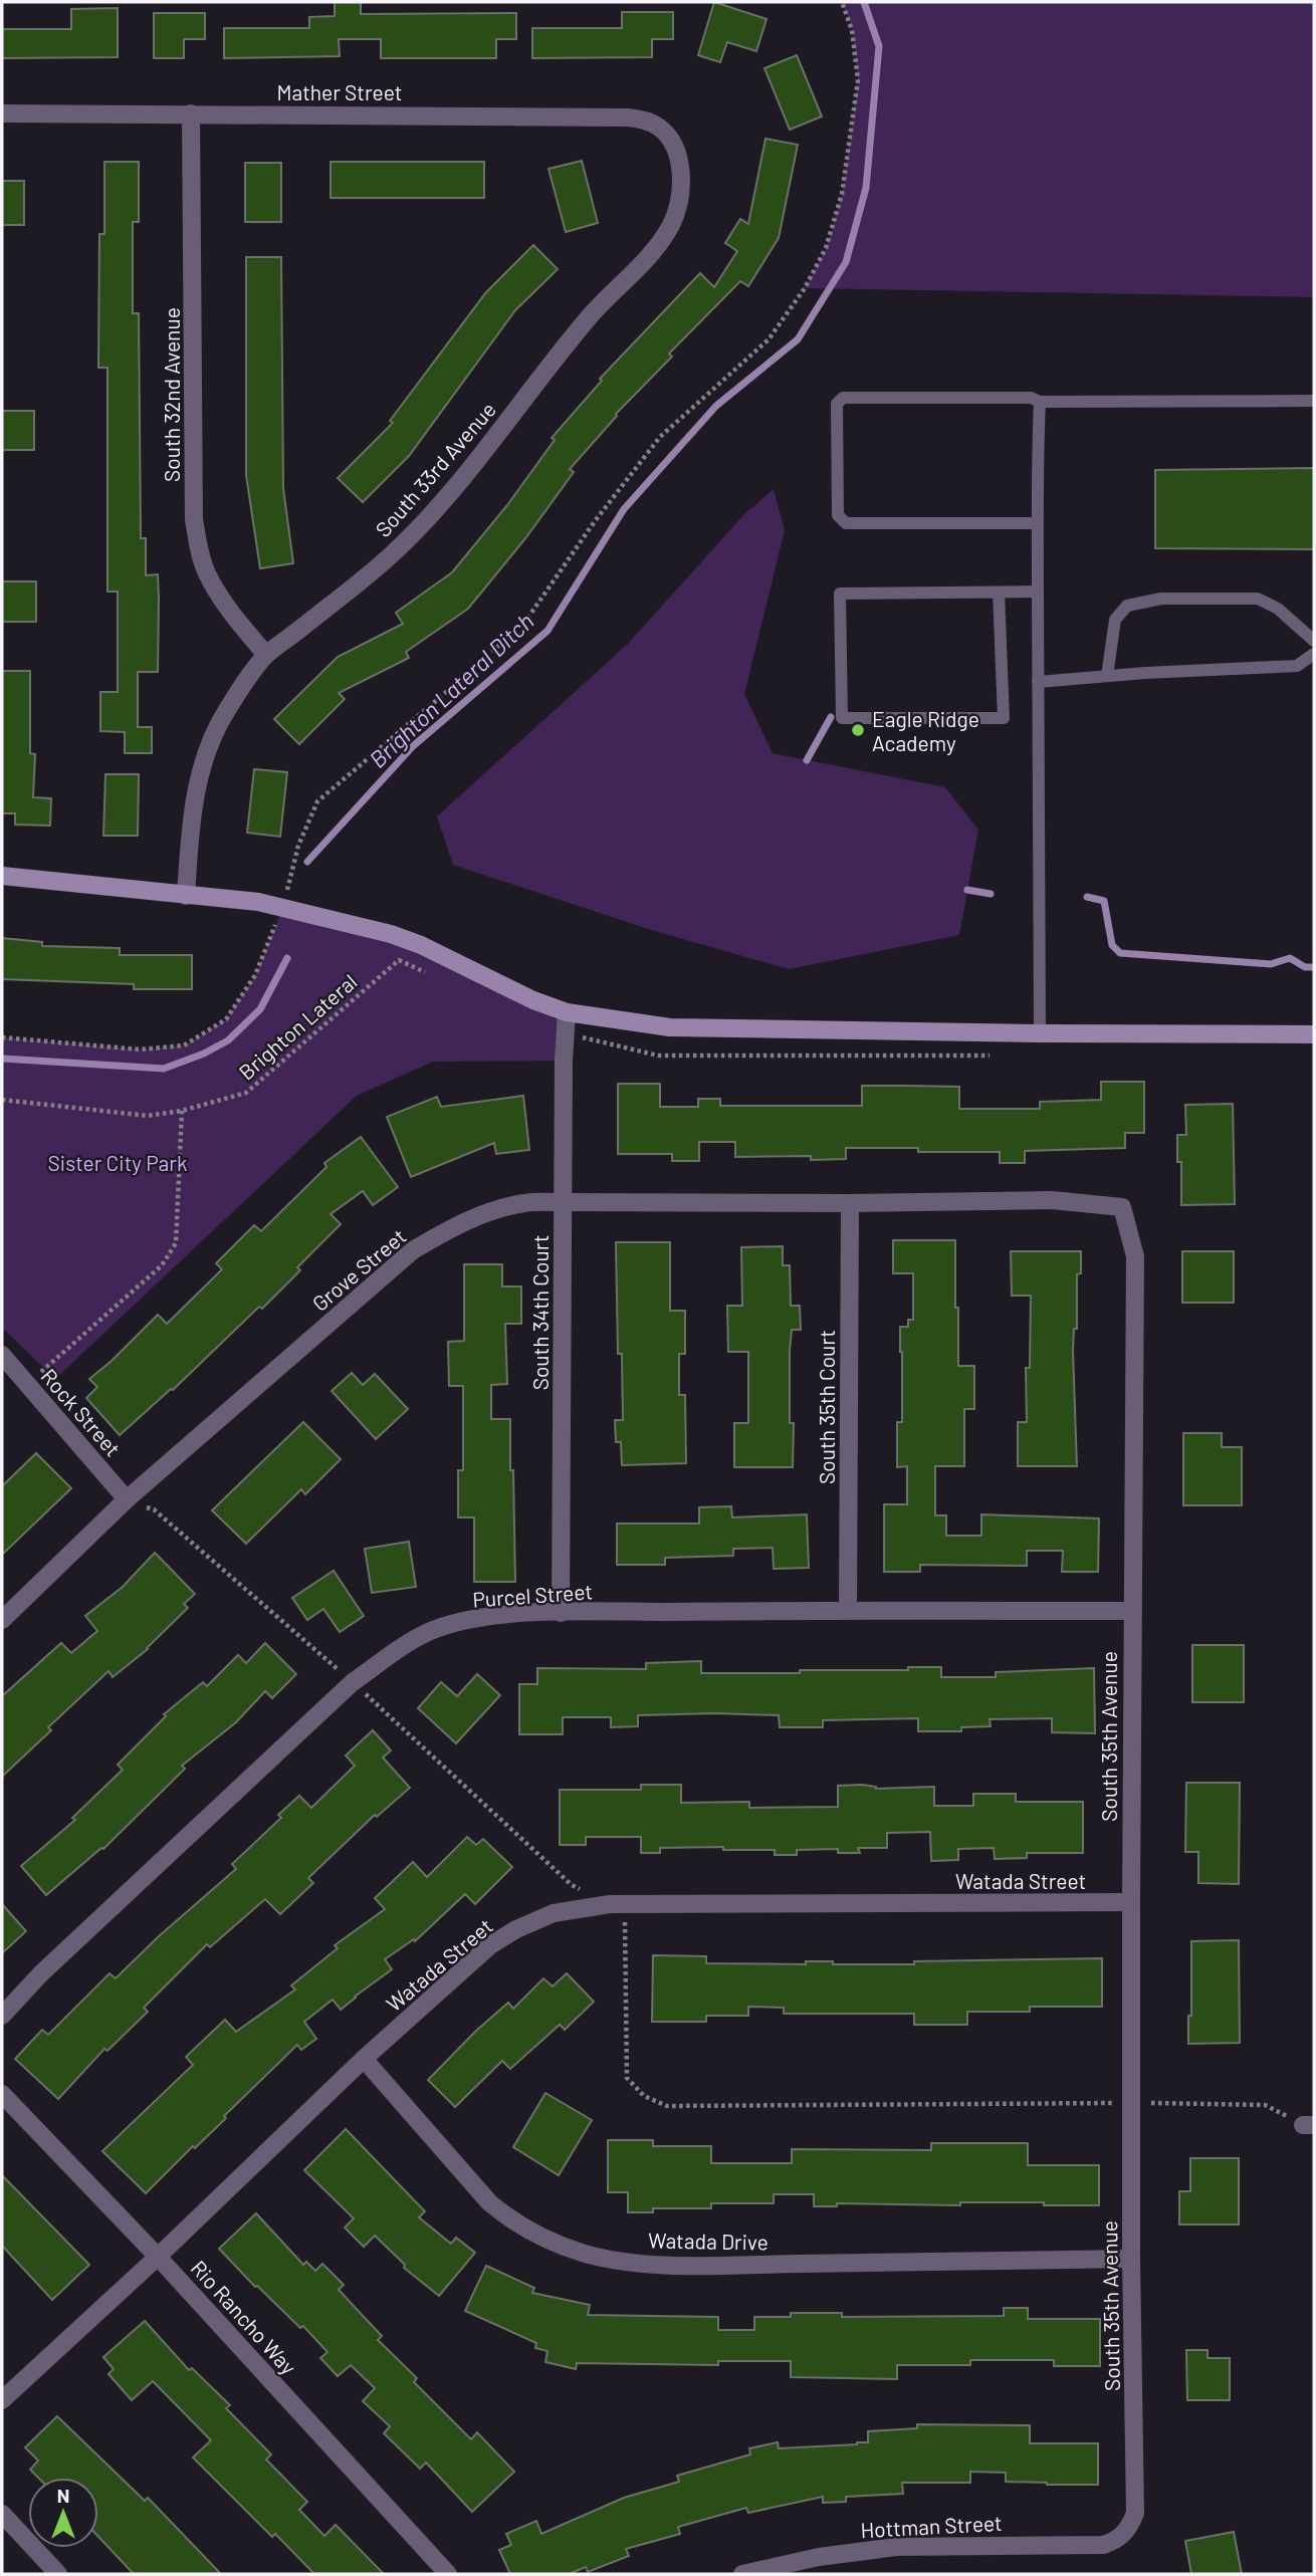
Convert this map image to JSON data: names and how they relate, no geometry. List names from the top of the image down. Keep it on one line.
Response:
{"streets":{"street":["Mather Street","South 32nd Avenue","South 33rd Avenue","Grove Street","South 34th Court","South 35th Court","Rock Street","Purcel Street","South 35th Avenue","Watada Street","Watada Drive","Rio Rancho Way","Hottman Street"],"path":["Brighton Lateral"]},"crossings":[["Mather Street","South 32nd Avenue"],["Mather Street","South 33rd Avenue"],["South 32nd Avenue","South 33rd Avenue"],["Grove Street","South 34th Court"],["Grove Street","South 35th Court"],["Grove Street","Rock Street"],["Grove Street","South 35th Avenue"],["South 34th Court","Purcel Street"],["South 35th Court","Purcel Street"],["South 35th Court","South 35th Avenue"],["Purcel Street","South 35th Avenue"],["South 35th Avenue","Watada Street"],["South 35th Avenue","Watada Drive"],["South 35th Avenue","Hottman Street"],["Watada Street","Watada Drive"],["Watada Street","Rio Rancho Way"]],"water":["Brighton Lateral Ditch"],"parks":["Sister City Park"],"places":["Eagle Ridge Academy"],"north":"top"}
